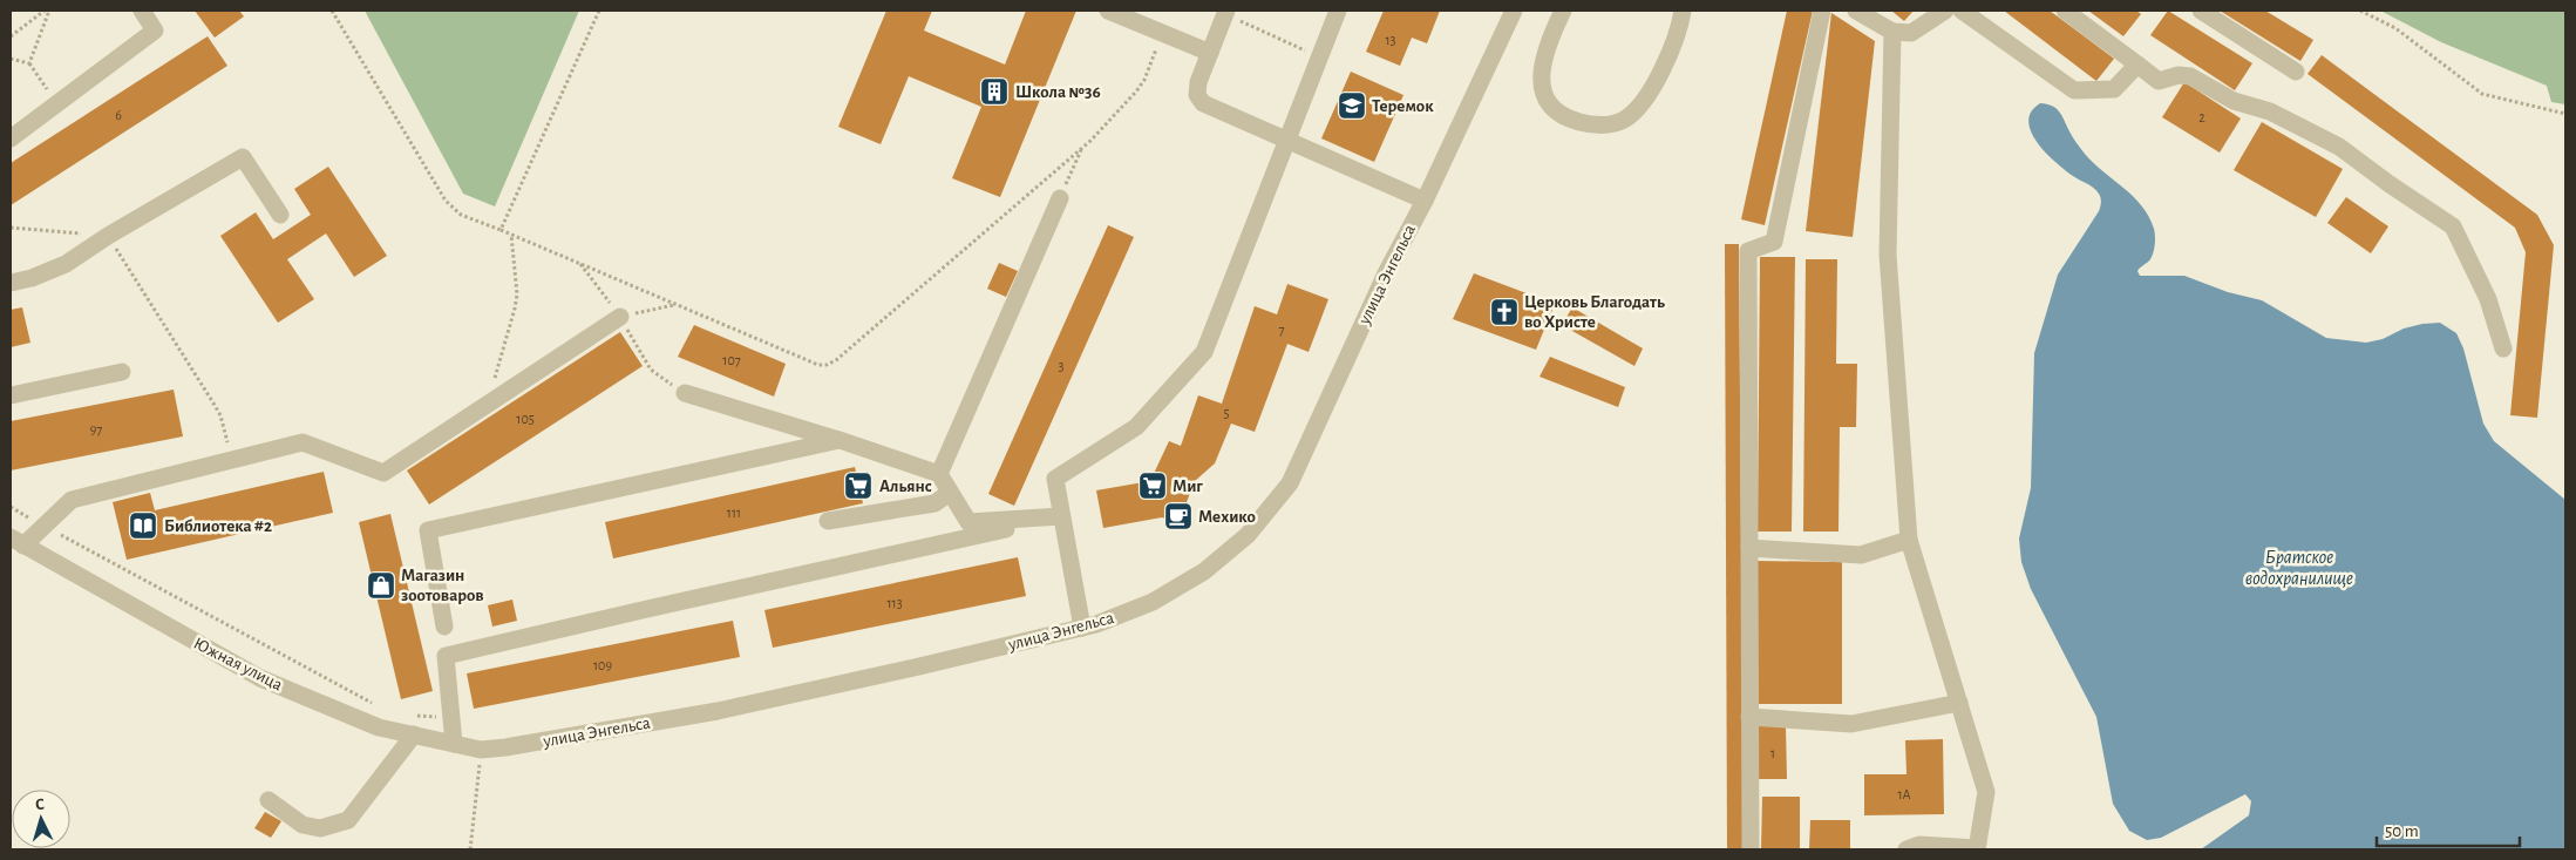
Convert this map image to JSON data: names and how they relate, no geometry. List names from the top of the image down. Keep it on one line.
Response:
{"streets":{"street":["улица Энгельса","Южная улица"]},"crossings":[["улица Энгельса","Южная улица"]],"water":["Братское водохранилище"],"places":{"building":["Школа №36"],"school or university":["Теремок"],"church":["Церковь Благодать во Христе"],"supermarket":["Альянс","Миг"],"cafe":["Мехико"],"library":["Библиотека #2"],"shop":["Магазин зоотоваров"]},"house_numbers":["13","6","2","7","107","3","5","105","97","111","113","109","1","1А"],"scale_bar":"50 m","north":"top"}
